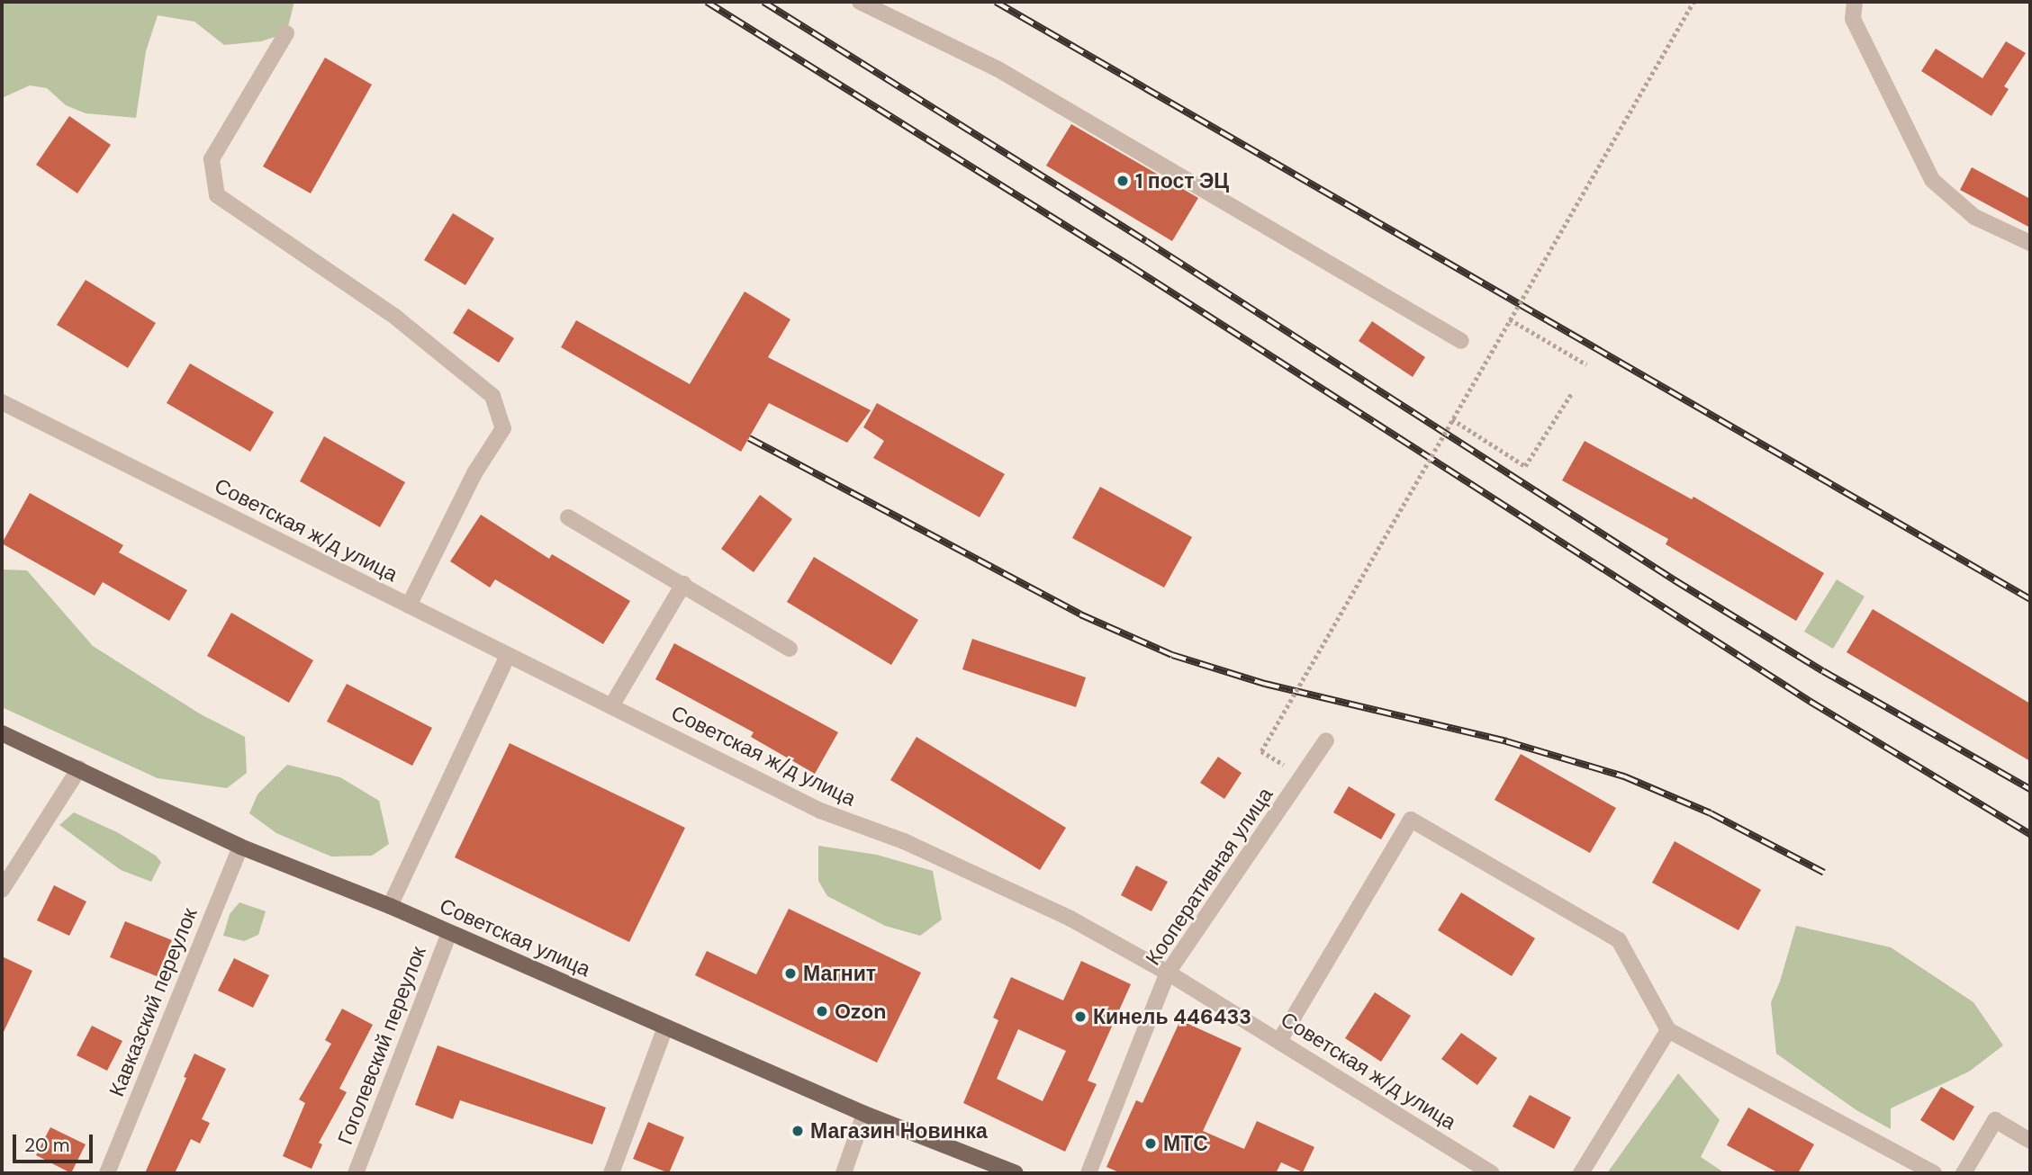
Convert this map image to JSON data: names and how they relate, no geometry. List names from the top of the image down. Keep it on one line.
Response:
{"streets":{"main road":["Советская улица"],"street":["Советская ж/д улица","Кооперативная улица","Кавказский переулок","Гоголевский переулок"]},"crossings":[["Советская ж/д улица","Кооперативная улица"],["Советская улица","Кавказский переулок"],["Советская улица","Гоголевский переулок"]],"places":["1 пост ЭЦ","Магнит","Ozon","Кинель 446433","Магазин Новинка","МТС"],"scale_bar":"20 m"}
